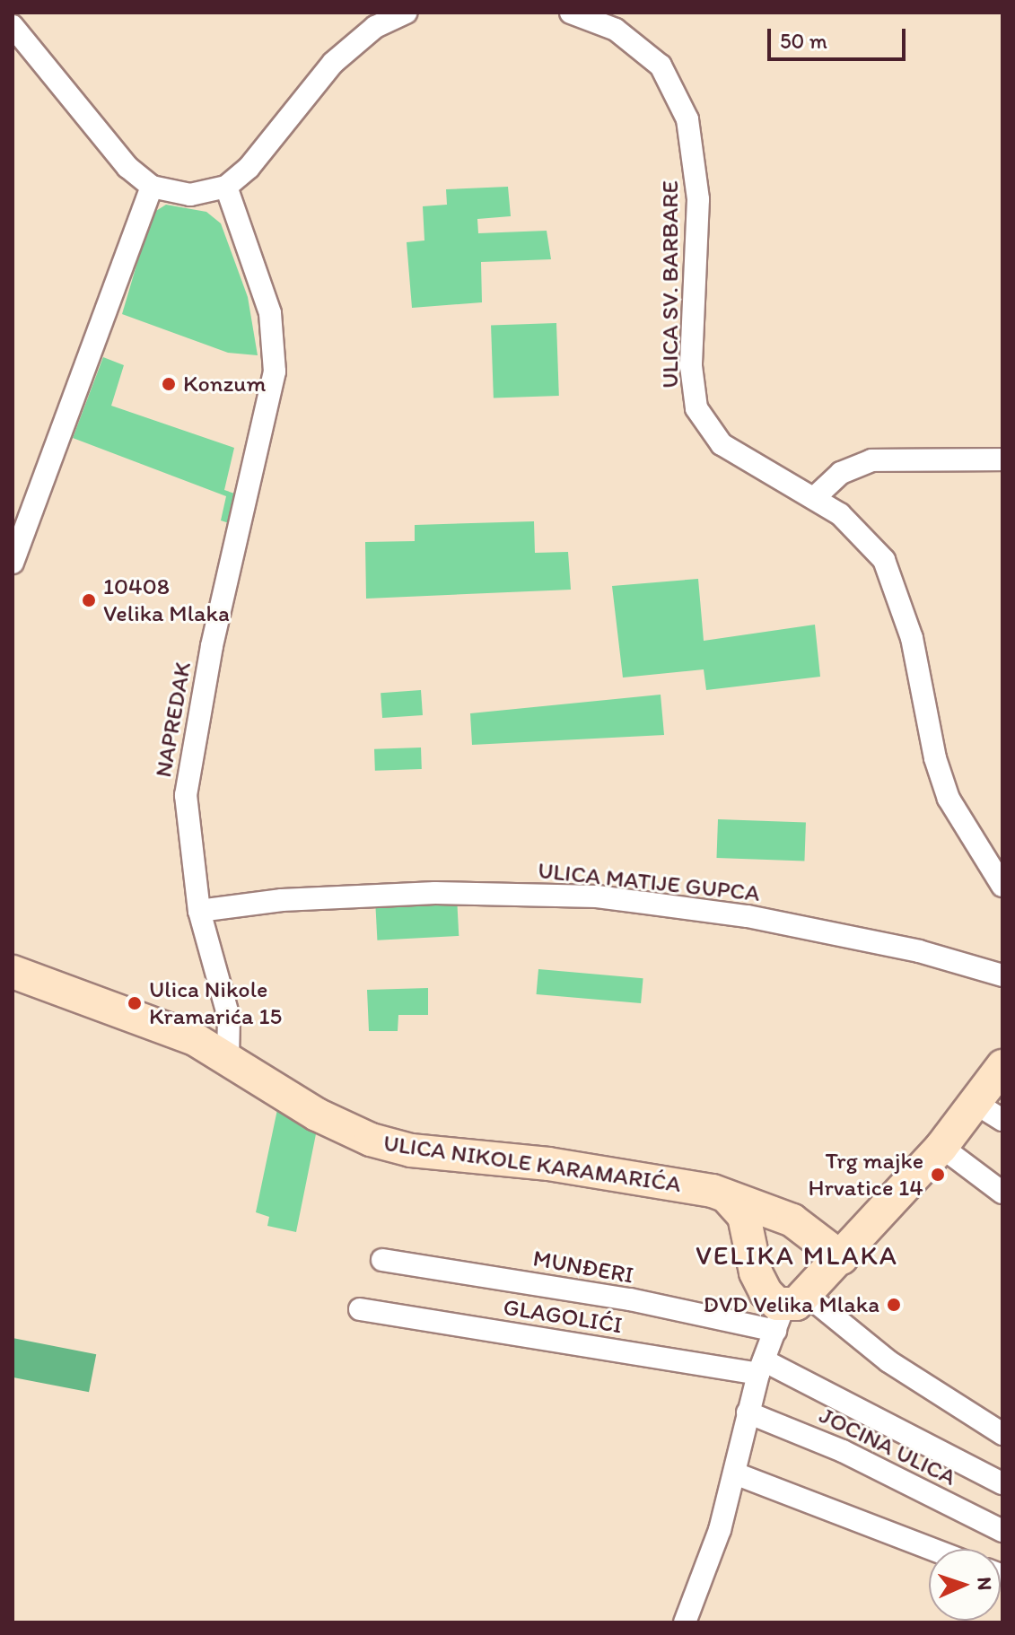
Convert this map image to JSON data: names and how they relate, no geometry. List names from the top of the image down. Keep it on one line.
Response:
{"streets":{"main road":["ULICA NIKOLE KARAMARIĆA"],"street":["ULICA SV. BARBARE","NAPREDAK","ULICA MATIJE GUPCA","MUNĐERI","GLAGOLIĆI","JOCINA ULICA"]},"crossings":[["NAPREDAK","ULICA MATIJE GUPCA"],["NAPREDAK","ULICA NIKOLE KARAMARIĆA"]],"districts":["VELIKA MLAKA"],"places":["Konzum","10408 Velika Mlaka","Ulica Nikole Kramarića 15","Trg majke Hrvatice 14","DVD Velika Mlaka"],"scale_bar":"50 m","north":"right"}
